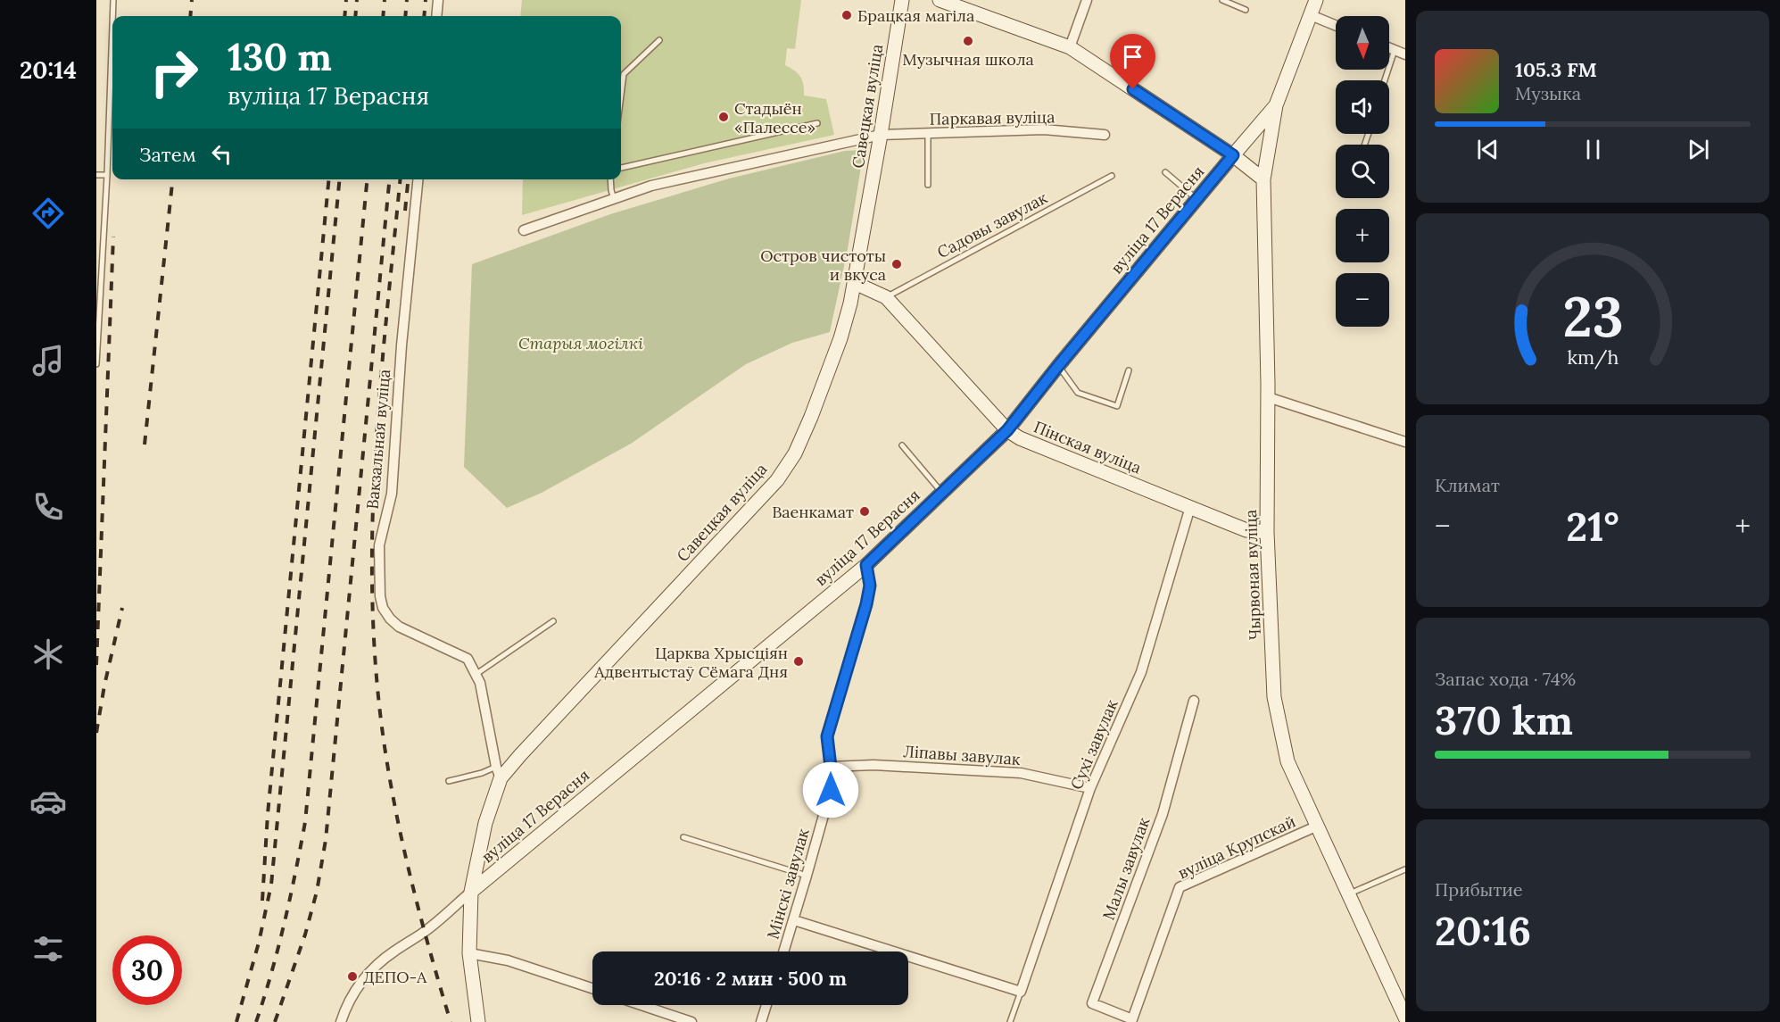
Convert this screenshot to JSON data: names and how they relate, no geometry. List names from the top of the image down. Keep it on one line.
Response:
{"streets":{"street":["Савецкая вуліца","Паркавая вуліца","вуліца 17 Верасня","Вакзальная вуліца","Пінская вуліца","Чырвоная вуліца","Сухі завулак","Ліпавы завулак","вуліца Крупскай","Малы завулак","Мінскі завулак"],"lane":["Садовы завулак"]},"crossings":[["Савецкая вуліца","Паркавая вуліца"],["Савецкая вуліца","вуліца 17 Верасня"],["Савецкая вуліца","Вакзальная вуліца"],["Савецкая вуліца","Пінская вуліца"],["вуліца 17 Верасня","Пінская вуліца"],["вуліца 17 Верасня","Чырвоная вуліца"],["вуліца 17 Верасня","Мінскі завулак"],["Садовы завулак","Пінская вуліца"],["Пінская вуліца","Чырвоная вуліца"],["Пінская вуліца","Сухі завулак"],["Чырвоная вуліца","вуліца Крупскай"],["Сухі завулак","Ліпавы завулак"],["Ліпавы завулак","Мінскі завулак"],["вуліца Крупскай","Малы завулак"]],"parks":["Старыя могілкі"],"places":["Брацкая магіла","Музычная школа","Стадыён «Палессе»","Остров чистоты и вкуса","Ваенкамат","Царква Хрысціян Адвентыстаў Сёмага Дня","ДЕПО-А"],"north":"bottom","page":{"tabs":"20:14","map_buttons":["+","−"],"turn":["130 m","вуліца 17 Верасня"],"song":["105.3 FM","Музыка"],"then":"Затем","tile":["Климат",["Запас хода · 74%","370 km"],["Прибытие","20:16"]],"heat":["−","21°","+"],"limit":"30","trip":"20:16 · 2 мин · 500 m","gauge":["23","km/h"]}}
